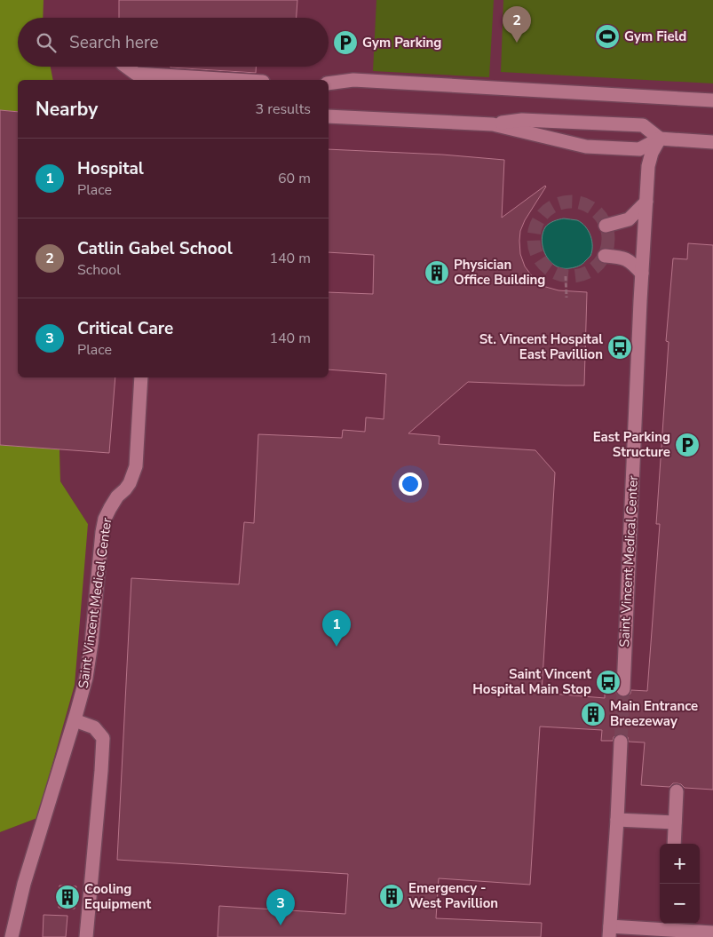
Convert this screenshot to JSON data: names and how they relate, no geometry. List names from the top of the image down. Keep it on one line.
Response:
{"streets":{"lane":["Saint Vincent Medical Center"]},"places":{"sports":["Gym Field"],"parking":["Gym Parking","East Parking Structure"],"building":["Physician Office Building","Main Entrance Breezeway","Emergency - West Pavillion","Cooling Equipment"],"bus stop":["St. Vincent Hospital East Pavillion","Saint Vincent Hospital Main Stop"]},"page":{"pins":["2","1","3"],"search":"Search here","heading":["Nearby","3 results"],"list":[{"mark":"1","name":"Hospital","note":"Place","value":"60 m"},{"mark":"2","name":"Catlin Gabel School","note":"School","value":"140 m"},{"mark":"3","name":"Critical Care","note":"Place","value":"140 m"}],"map_buttons":["+","−"]}}
